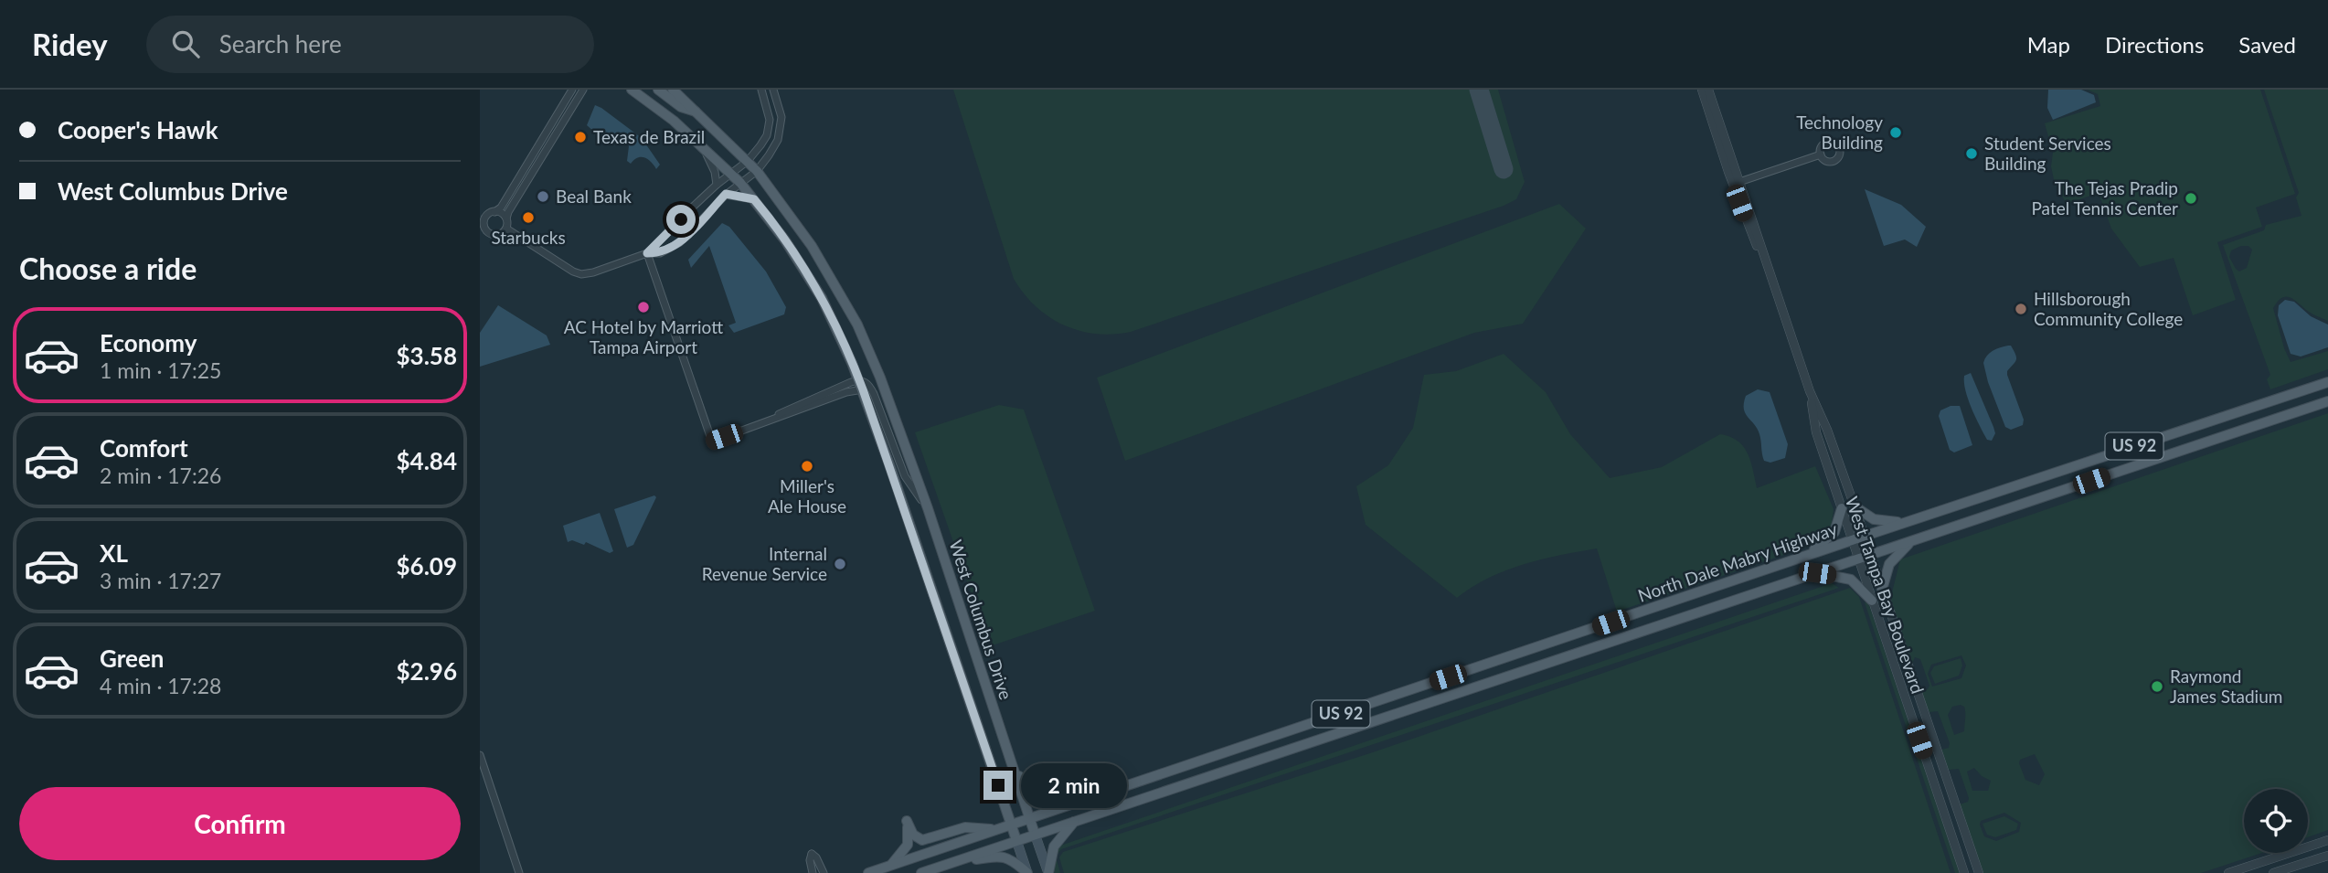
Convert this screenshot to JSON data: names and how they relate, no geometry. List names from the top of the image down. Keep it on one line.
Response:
{"streets":{"main road":["US 92","North Dale Mabry Highway","West Columbus Drive"],"street":["West Tampa Bay Boulevard"]},"crossings":[["US 92","North Dale Mabry Highway"],["US 92","West Columbus Drive"],["North Dale Mabry Highway","West Tampa Bay Boulevard"],["North Dale Mabry Highway","West Columbus Drive"]],"places":["Technology Building","Texas de Brazil","Student Services Building","Beal Bank","The Tejas Pradip Patel Tennis Center","Starbucks","AC Hotel by Marriott Tampa Airport","Hillsborough Community College","Miller's Ale House","Internal Revenue Service","Raymond James Stadium"],"page":{"header":"Ridey","search":"Search here","nav":["Map","Directions","Saved"],"banner":["Cooper's Hawk","West Columbus Drive"],"heading":"Choose a ride","list":[{"name":"Economy","note":"1 min · 17:25","value":"$3.58"},{"name":"Comfort","note":"2 min · 17:26","value":"$4.84"},{"name":"XL","note":"3 min · 17:27","value":"$6.09"},{"name":"Green","note":"4 min · 17:28","value":"$2.96"}],"bubble":"2 min","buttons":"Confirm"}}
